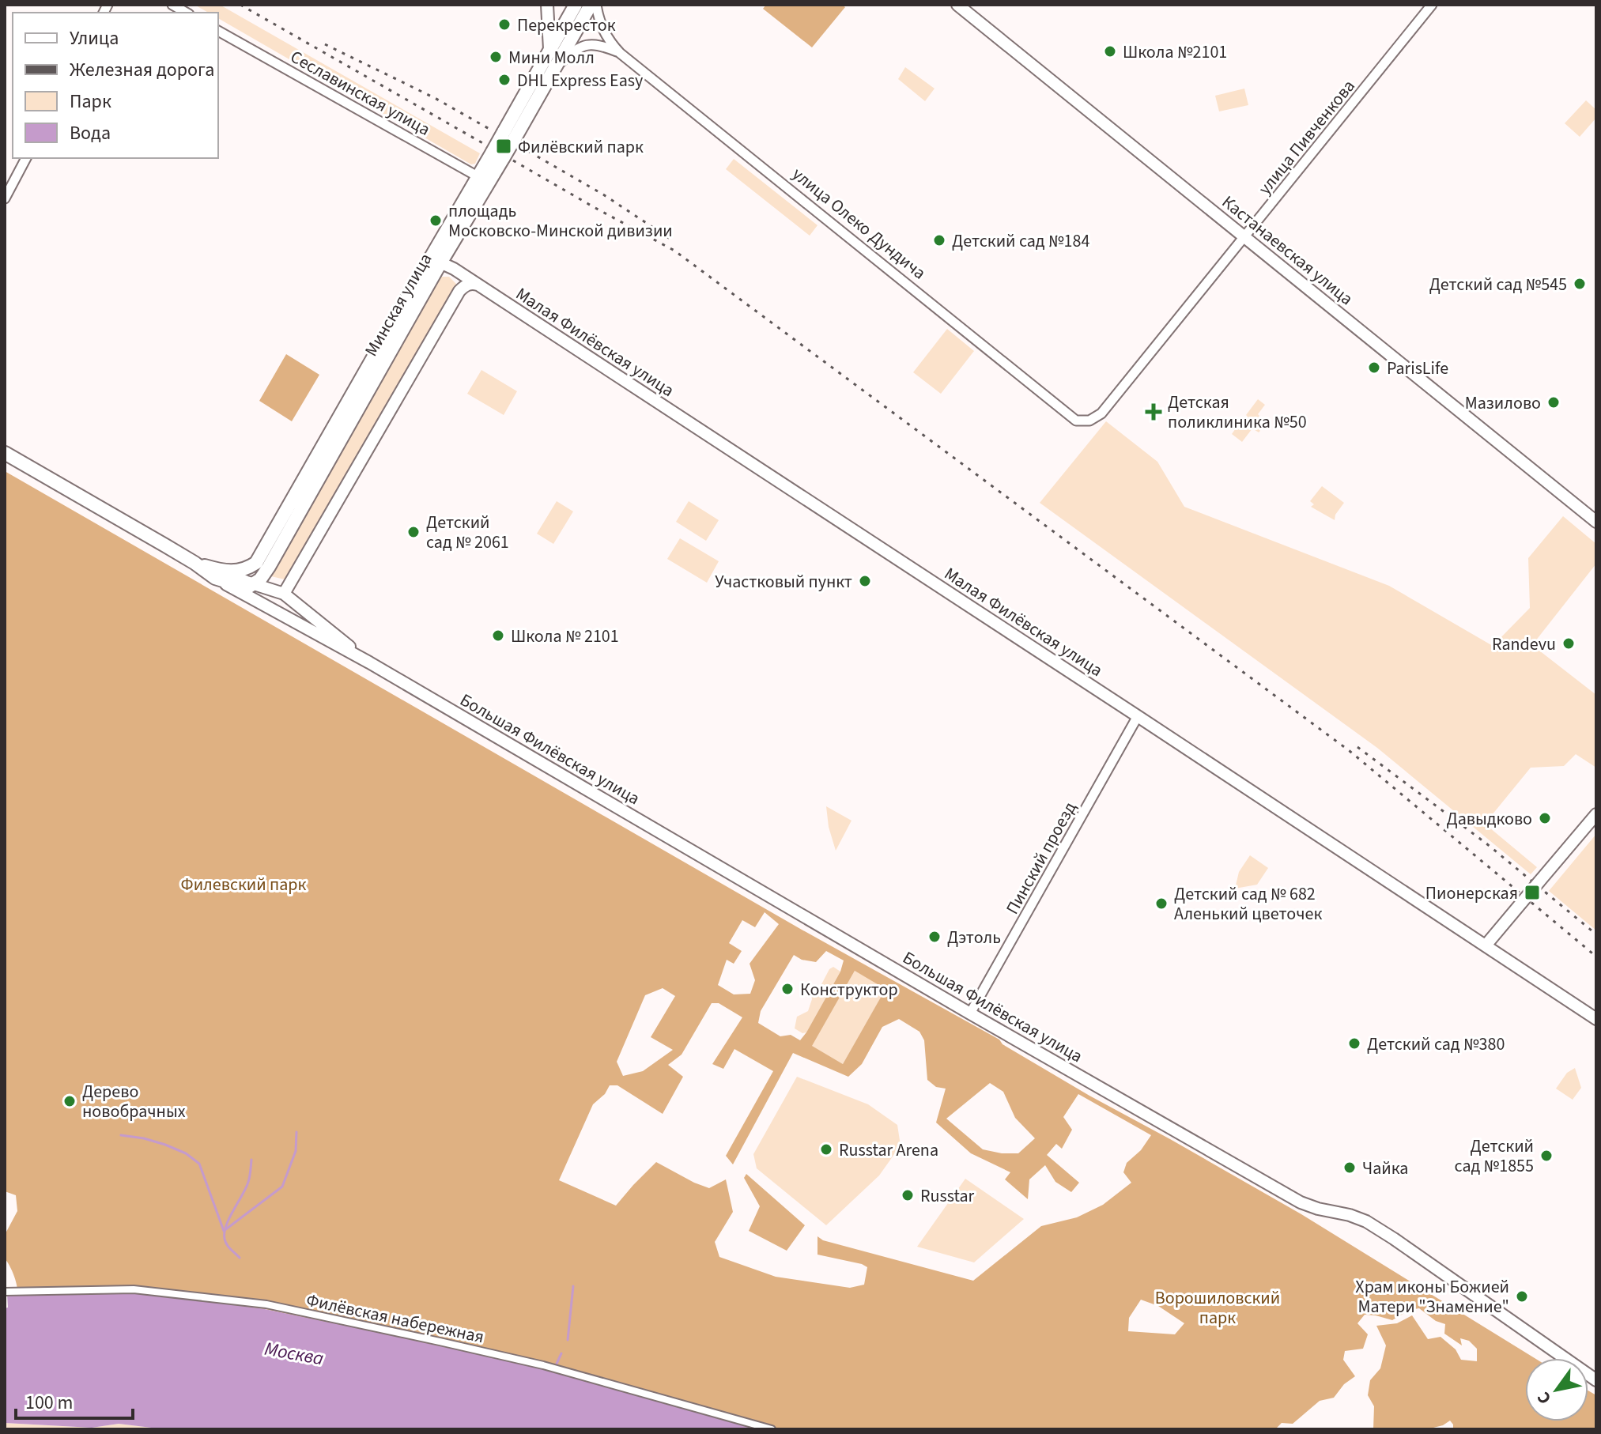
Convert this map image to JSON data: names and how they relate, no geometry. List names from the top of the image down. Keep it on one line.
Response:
{"streets":{"main road":["Минская улица","Большая Филёвская улица"],"street":["Сеславинская улица","улица Пивченкова","улица Олеко Дундича","Кастанаевская улица","Малая Филёвская улица","Пинский проезд","Филёвская набережная"]},"crossings":[["Сеславинская улица","Минская улица"],["улица Пивченкова","улица Олеко Дундича"],["улица Пивченкова","Кастанаевская улица"],["улица Олеко Дундича","Минская улица"],["Минская улица","Малая Филёвская улица"],["Минская улица","Большая Филёвская улица"],["Малая Филёвская улица","Пинский проезд"],["Большая Филёвская улица","Пинский проезд"]],"water":["Москва"],"parks":["Филевский парк","Ворошиловский парк"],"places":{"other":["Перекресток","Школа №2101","Мини Молл","DHL Express Easy","площадь Московско-Минской дивизии","Детский сад №184","Детский сад №545","ParisLife","Мазилово","Детский сад № 2061","Участковый пункт","Школа № 2101","Randevu","Давыдково","Детский сад № 682 Аленький цветочек","Дэтоль","Конструктор","Детский сад №380","Дерево новобрачных","Russtar Arena","Детский сад №1855","Чайка","Russtar","Храм иконы Божией Матери \"Знамение\""],"transit":["Филёвский парк","Пионерская"],"health":["Детская поликлиника №50"]},"legend":["Улица","Железная дорога","Парк","Вода"],"scale_bar":"100 m","north":"bottom left"}
